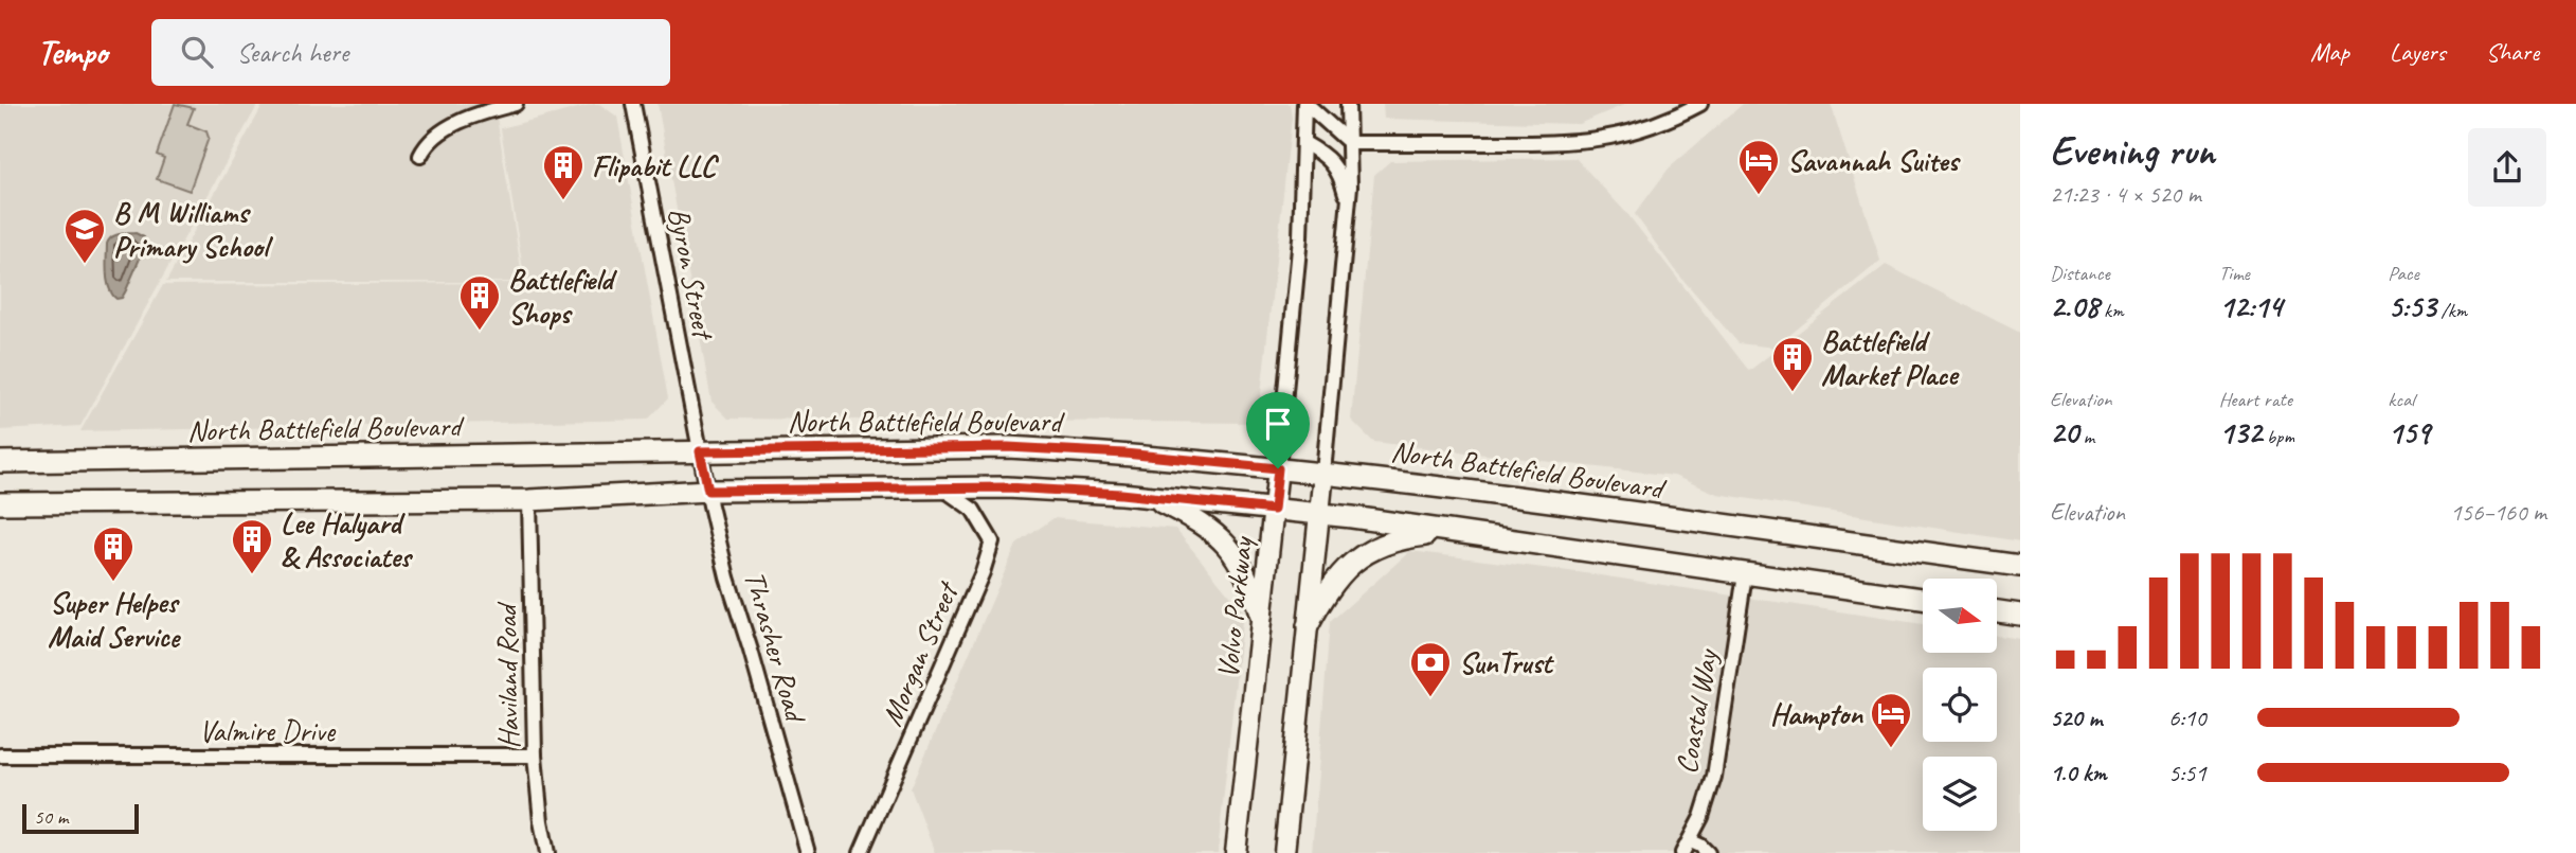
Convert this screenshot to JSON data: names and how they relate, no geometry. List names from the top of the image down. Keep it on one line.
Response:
{"streets":{"main road":["North Battlefield Boulevard","Volvo Parkway"],"street":["Byron Street","Thrasher Road","Morgan Street","Haviland Road","Coastal Way","Valmire Drive"]},"crossings":[["Byron Street","North Battlefield Boulevard"],["Byron Street","Thrasher Road"],["North Battlefield Boulevard","Volvo Parkway"],["North Battlefield Boulevard","Thrasher Road"],["Haviland Road","Valmire Drive"]],"places":{"hotel":["Savannah Suites","Hampton"],"building":["Flipabit LLC","Battlefield Shops","Battlefield Market Place","Lee Halyard & Associates","Super Helpes Maid Service"],"school or university":["B M Williams Primary School"],"bank":["SunTrust"]},"scale_bar":"50 m","north":"right","page":{"header":"Tempo","search":"Search here","nav":["Map","Layers","Share"],"heading":["Evening run","21:23 · 4 × 520 m"],"stats":[["Distance","2.08 km"],["Time","12:14"],["Pace","5:53 /km"],["Elevation","20 m"],["Heart rate","132 bpm"],["kcal","159"]],"chart":["Elevation","156–160 m"],"list":[{"name":"520 m","note":"6:10"},{"name":"1.0 km","note":"5:51"}],"scale":"50 m"}}
